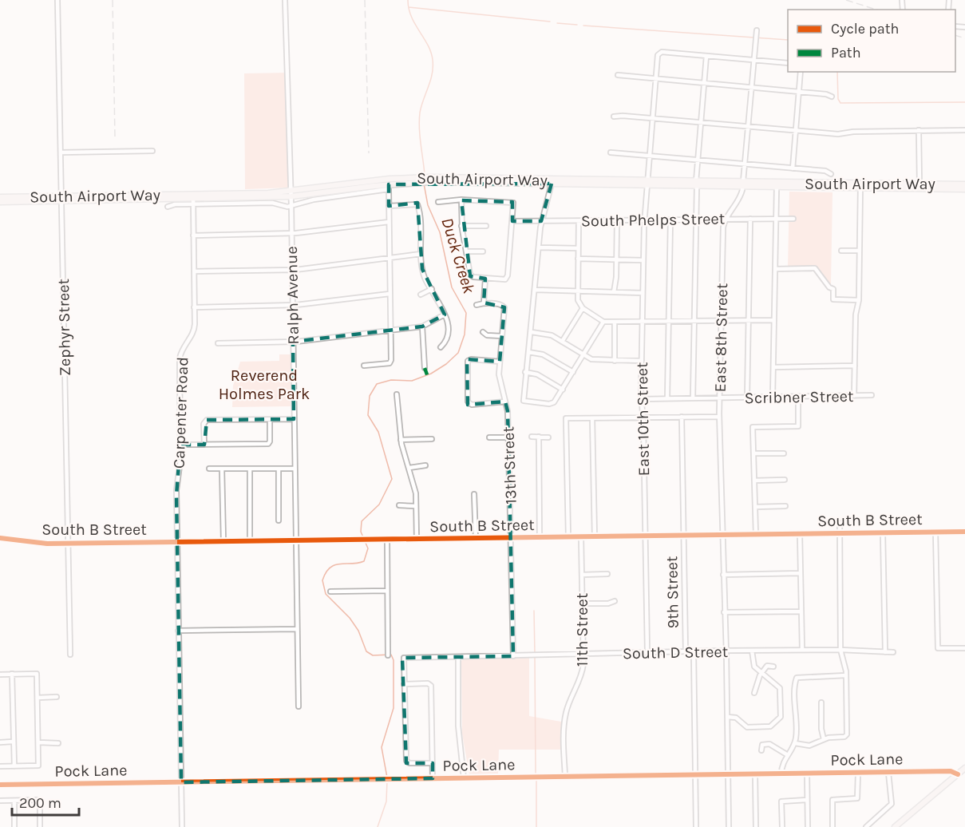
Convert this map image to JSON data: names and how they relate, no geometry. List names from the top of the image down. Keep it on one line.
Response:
{"streets":{"main road":["South Airport Way"],"street":["South Phelps Street","Ralph Avenue","Zephyr Street","East 8th Street","Scribner Street","Carpenter Road","East 10th Street","13th Street","South B Street","9th Street","11th Street","South D Street","Pock Lane"]},"crossings":[["South Airport Way","Ralph Avenue"],["South Airport Way","Zephyr Street"],["South Airport Way","Carpenter Road"],["South Airport Way","East 10th Street"],["South Phelps Street","East 8th Street"],["South Phelps Street","East 10th Street"],["Ralph Avenue","South B Street"],["Zephyr Street","South B Street"],["East 8th Street","Scribner Street"],["East 8th Street","South B Street"],["East 8th Street","South D Street"],["East 8th Street","Pock Lane"],["Scribner Street","East 10th Street"],["Carpenter Road","South B Street"],["Carpenter Road","Pock Lane"],["East 10th Street","South B Street"],["East 10th Street","South D Street"],["13th Street","South B Street"],["13th Street","South D Street"],["South B Street","9th Street"],["South B Street","11th Street"],["9th Street","South D Street"],["11th Street","South D Street"],["11th Street","Pock Lane"]],"water":["Duck Creek"],"parks":["Reverend Holmes Park"],"legend":["Cycle path","Path"],"scale_bar":"200 m"}
